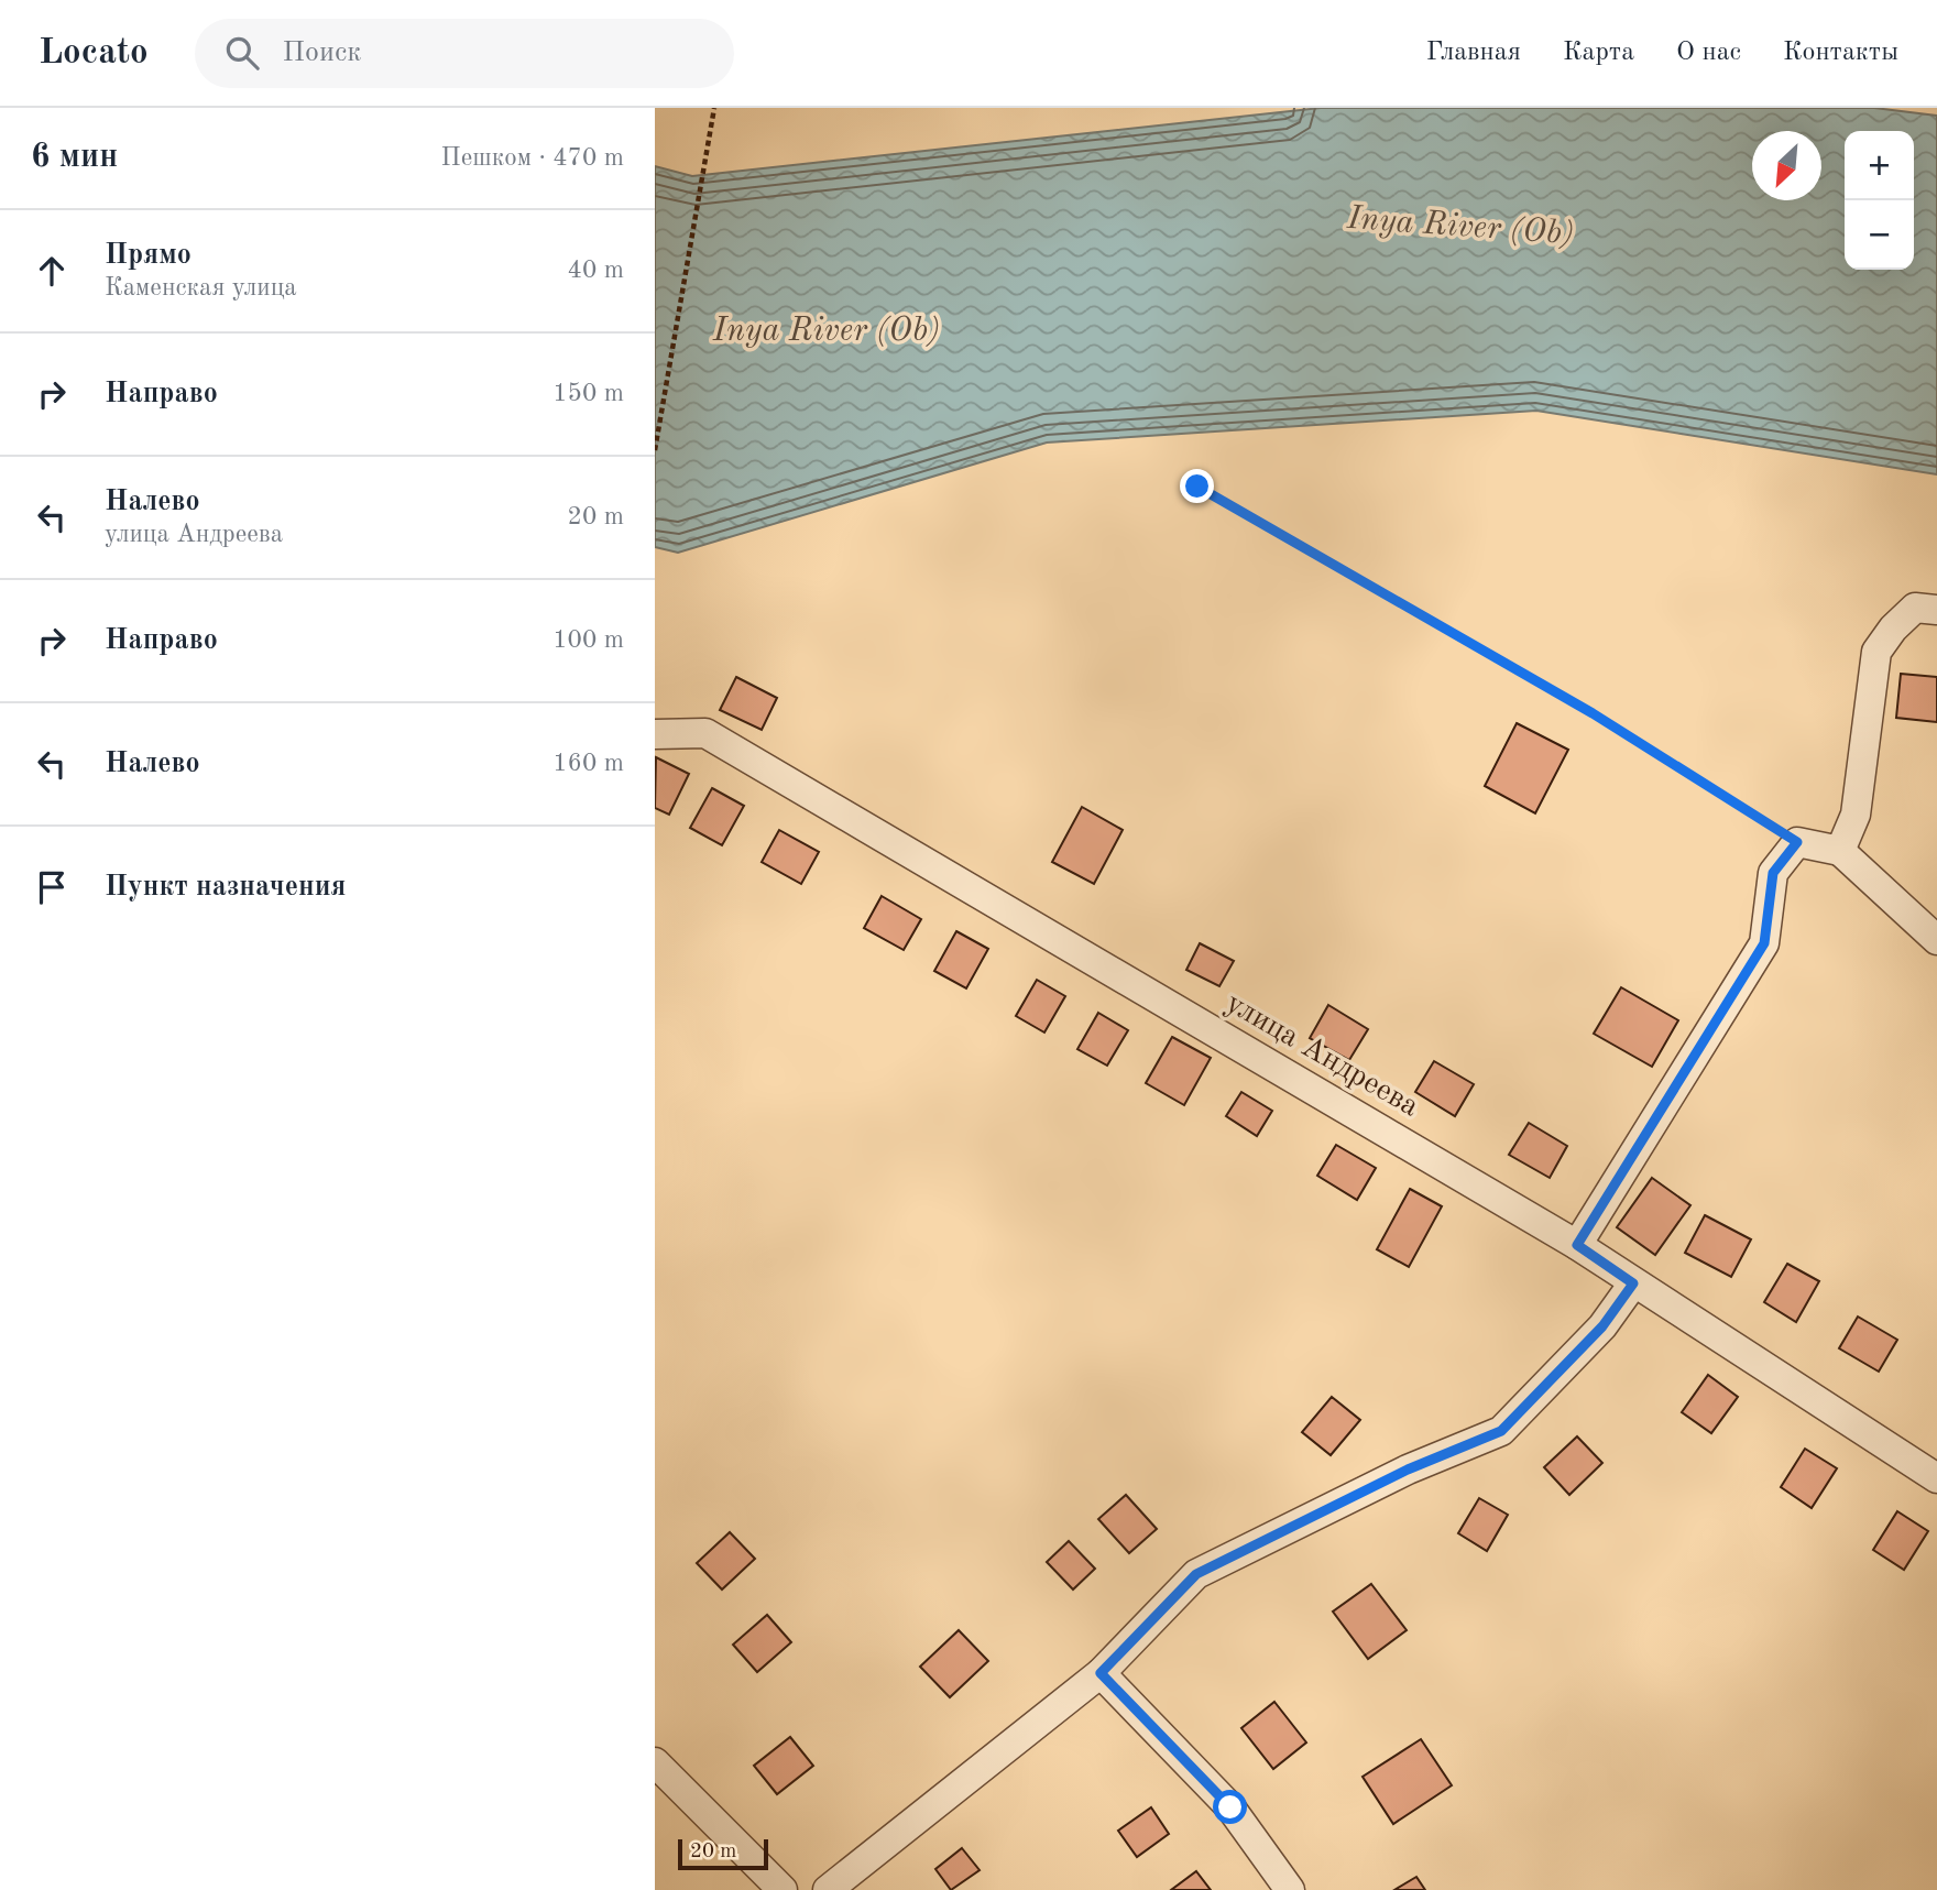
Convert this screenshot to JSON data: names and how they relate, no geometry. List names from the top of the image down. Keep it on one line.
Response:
{"streets":{"street":["улица Андреева"]},"water":["Inya River (Ob)"],"scale_bar":"20 m","north":"bottom left","page":{"header":"Locato","search":"Поиск","nav":["Главная","Карта","О нас","Контакты"],"heading":["6 мин","Пешком · 470 m"],"map_buttons":["+","−"],"list":[["Прямо","Каменская улица","40 m"],["Направо","150 m"],["Налево","улица Андреева","20 m"],["Направо","100 m"],["Налево","160 m"],"Пункт назначения"],"scale":"20 m"}}
